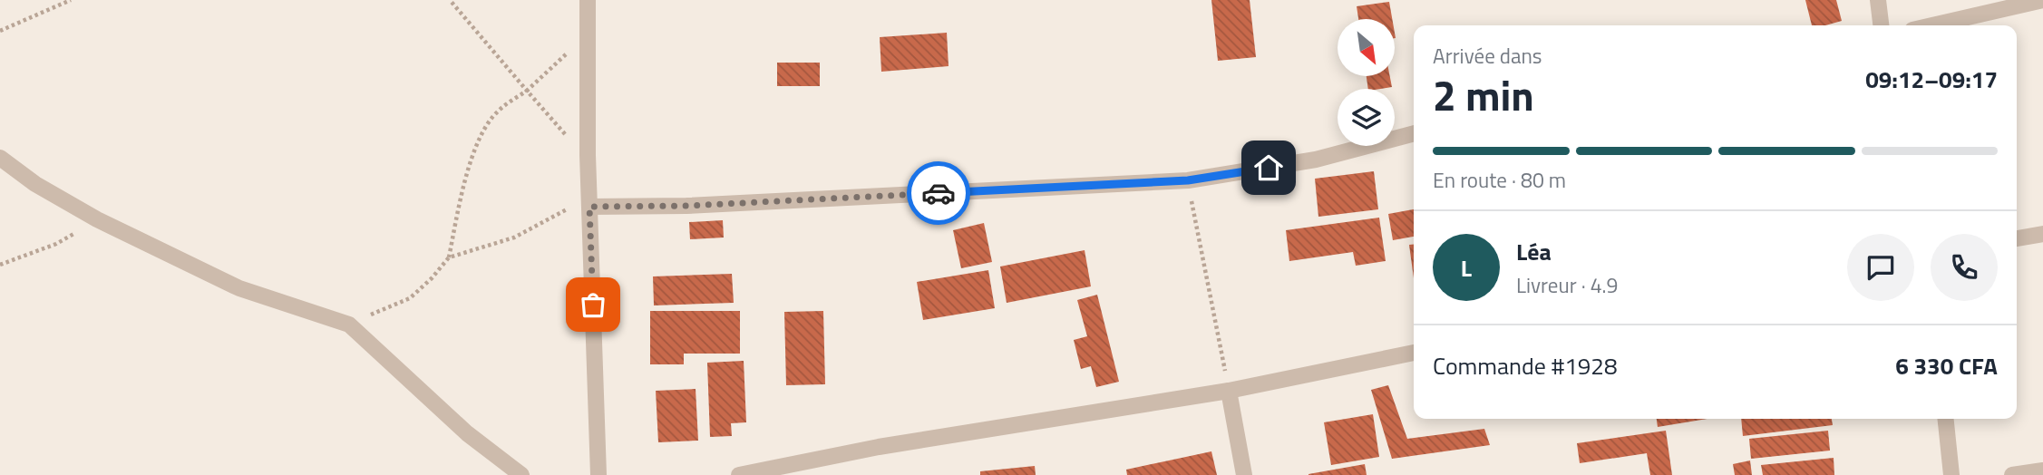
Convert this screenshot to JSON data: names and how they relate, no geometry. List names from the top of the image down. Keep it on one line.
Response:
{"north":"bottom right","page":{"heading":["2 min","Arrivée dans","09:12–09:17"],"panel":["Léa","Livreur · 4.9","Commande #1928","6 330 CFA"],"bar":"En route · 80 m","round":"L"}}
